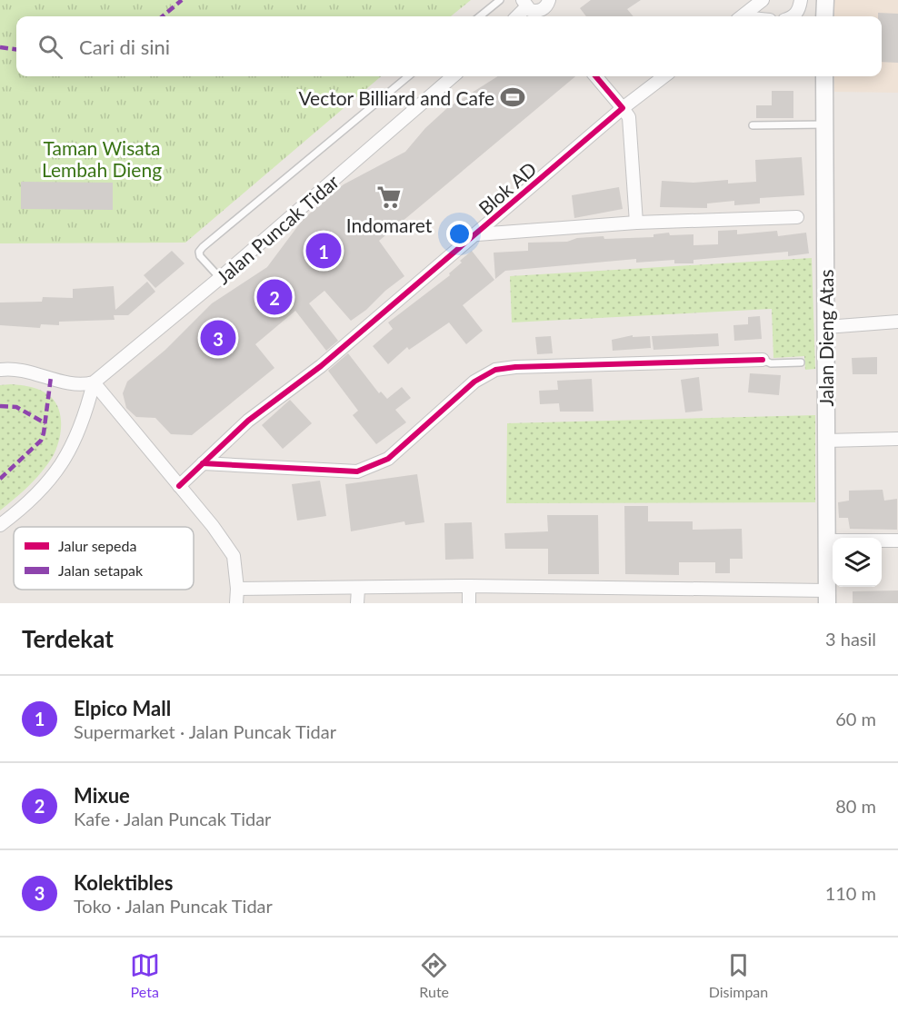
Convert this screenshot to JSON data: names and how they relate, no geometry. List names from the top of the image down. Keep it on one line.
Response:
{"streets":{"street":["Blok AD","Jalan Puncak Tidar","Jalan Dieng Atas"]},"parks":["Taman Wisata Lembah Dieng"],"places":{"sports":["Vector Billiard and Cafe"],"supermarket":["Indomaret"]},"legend":["Jalur sepeda","Jalan setapak"],"page":{"search":"Cari di sini","pins":["1","2","3"],"heading":["Terdekat","3 hasil"],"list":[{"mark":"1","name":"Elpico Mall","note":"Supermarket · Jalan Puncak Tidar","value":"60 m"},{"mark":"2","name":"Mixue","note":"Kafe · Jalan Puncak Tidar","value":"80 m"},{"mark":"3","name":"Kolektibles","note":"Toko · Jalan Puncak Tidar","value":"110 m"}],"nav":["Peta","Rute","Disimpan"]}}
